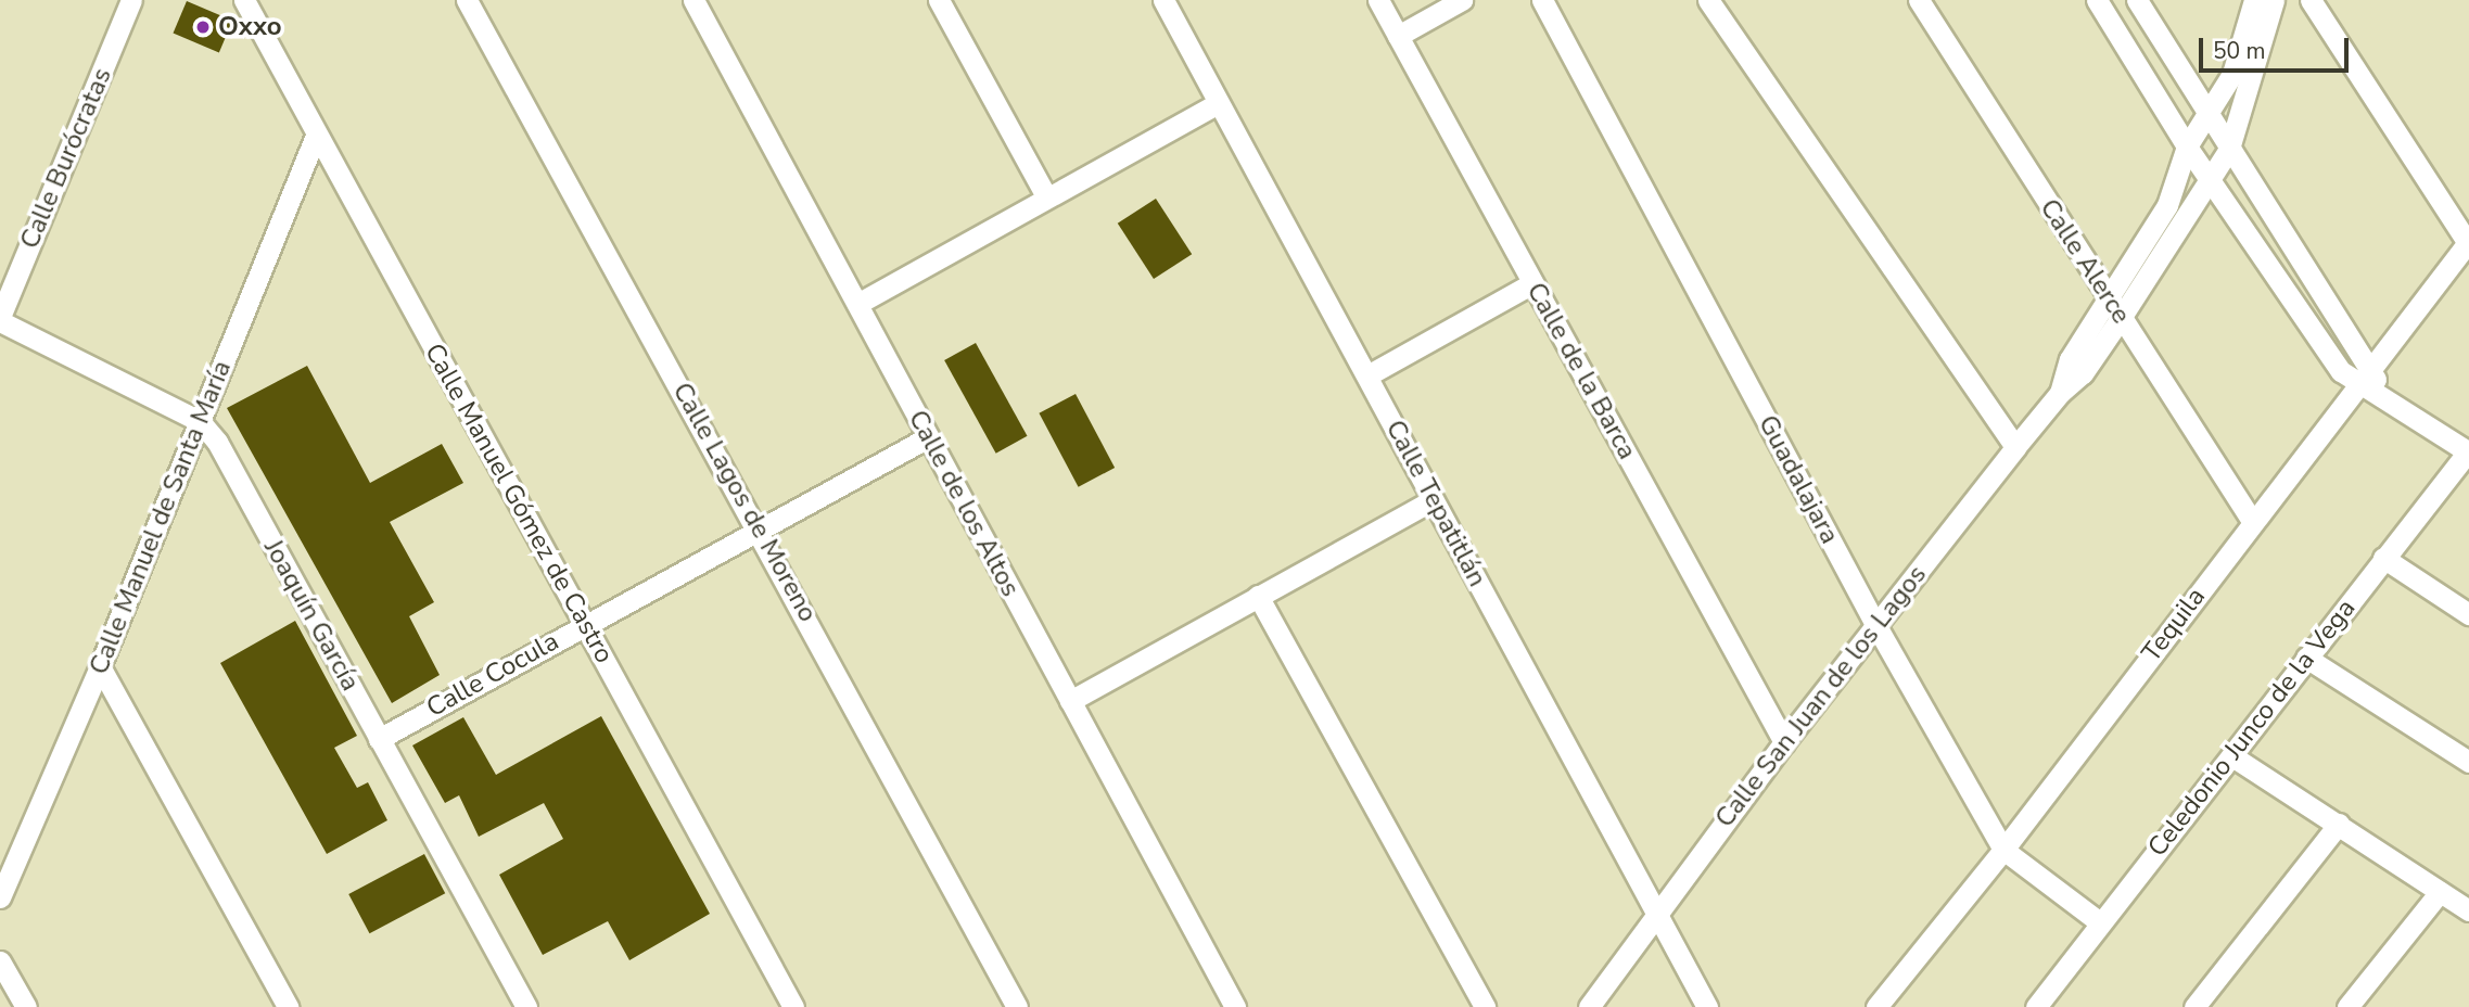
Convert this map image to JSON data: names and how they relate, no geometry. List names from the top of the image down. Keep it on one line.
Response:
{"streets":{"street":["Calle Burócratas","Calle Alerce","Calle de la Barca","Guadalajara","Calle Lagos de Moreno","Calle Manuel Gómez de Castro","Calle de los Altos","Calle Tepatitlán","Calle Manuel de Santa María","Joaquín García","Tequila","Calle Cocula","Calle San Juan de los Lagos","Celedonio Junco de la Vega"]},"crossings":[["Calle Burócratas","Joaquín García"],["Calle Alerce","Tequila"],["Calle Alerce","Calle San Juan de los Lagos"],["Calle de la Barca","Calle San Juan de los Lagos"],["Guadalajara","Tequila"],["Guadalajara","Calle San Juan de los Lagos"],["Guadalajara","Celedonio Junco de la Vega"],["Calle Lagos de Moreno","Calle Cocula"],["Calle Manuel Gómez de Castro","Calle Manuel de Santa María"],["Calle Manuel Gómez de Castro","Calle Cocula"],["Calle de los Altos","Calle Cocula"],["Calle Tepatitlán","Calle San Juan de los Lagos"],["Calle Manuel de Santa María","Joaquín García"],["Joaquín García","Calle Cocula"]],"places":["Oxxo"],"scale_bar":"50 m"}
